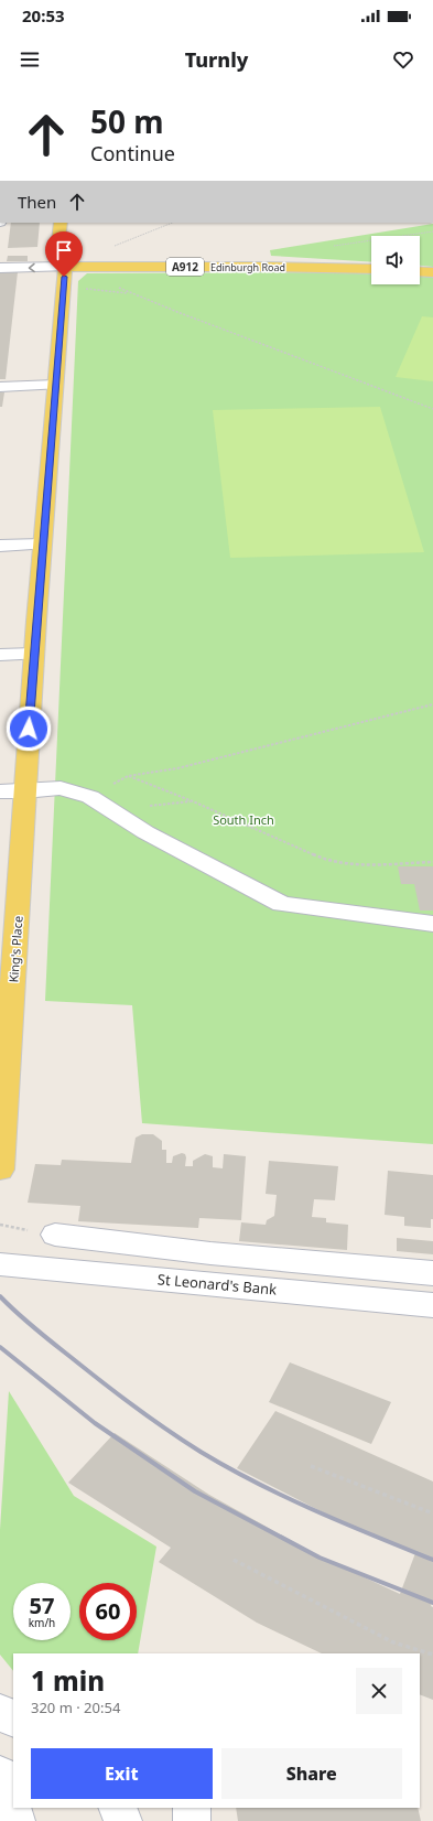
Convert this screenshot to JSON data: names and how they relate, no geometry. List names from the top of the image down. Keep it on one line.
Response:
{"streets":{"main road":["A912","Edinburgh Road","King's Place"],"street":["St Leonard's Bank"]},"crossings":[["Edinburgh Road","King's Place"]],"parks":["South Inch"],"page":{"status":"20:53","header":"Turnly","turn":["50 m","Continue"],"then":"Then","speed":"57 km/h","limit":"60","heading":["1 min","320 m · 20:54"],"buttons":["Exit","Share"]}}
